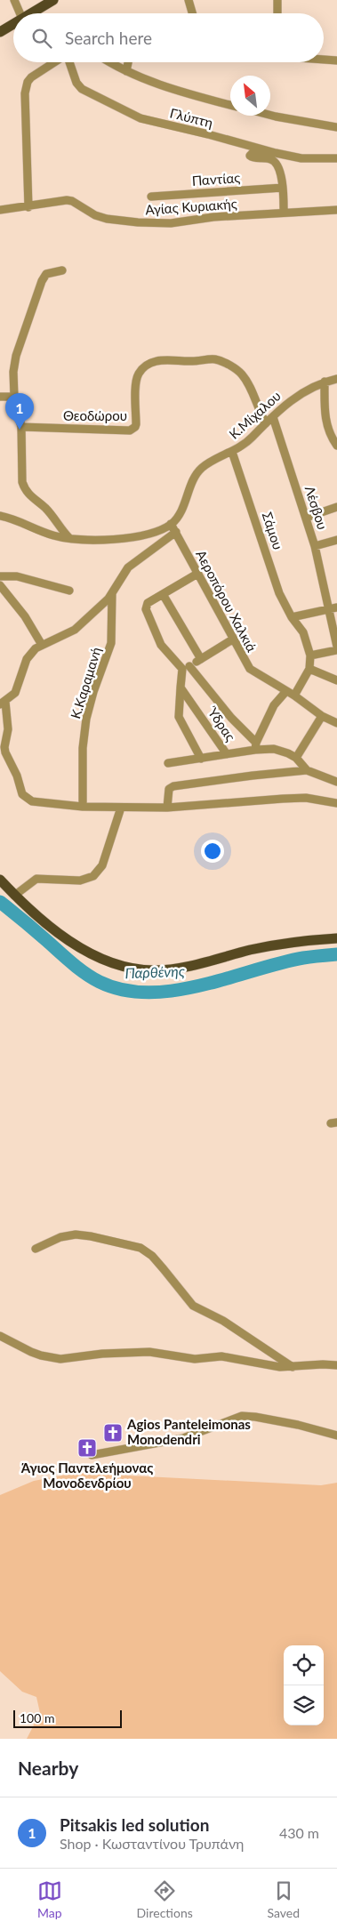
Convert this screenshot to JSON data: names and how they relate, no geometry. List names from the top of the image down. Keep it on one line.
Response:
{"streets":{"street":["Γλύπτη","Παντίας","Αγίας Κυριακής","Κ.Μίχαλου","Θεοδώρου","Λέσβου","Σάμου","Αεροπόρου Χαλκιά","Κ.Καραμανή","Ύδρας"]},"crossings":[["Κ.Μίχαλου","Θεοδώρου"],["Κ.Μίχαλου","Λέσβου"],["Κ.Μίχαλου","Σάμου"],["Κ.Μίχαλου","Αεροπόρου Χαλκιά"]],"water":["Παρθένης"],"places":{"church":["Agios Panteleimonas Monodendri","Άγιος Παντελεήμονας Μονοδενδρίου"]},"scale_bar":"100 m","north":"top left","page":{"search":"Search here","pins":"1","scale":"100 m","heading":"Nearby","list":[{"mark":"1","name":"Pitsakis led solution","note":"Shop · Κωσταντίνου Τρυπάνη","value":"430 m"}],"nav":["Map","Directions","Saved"]}}
